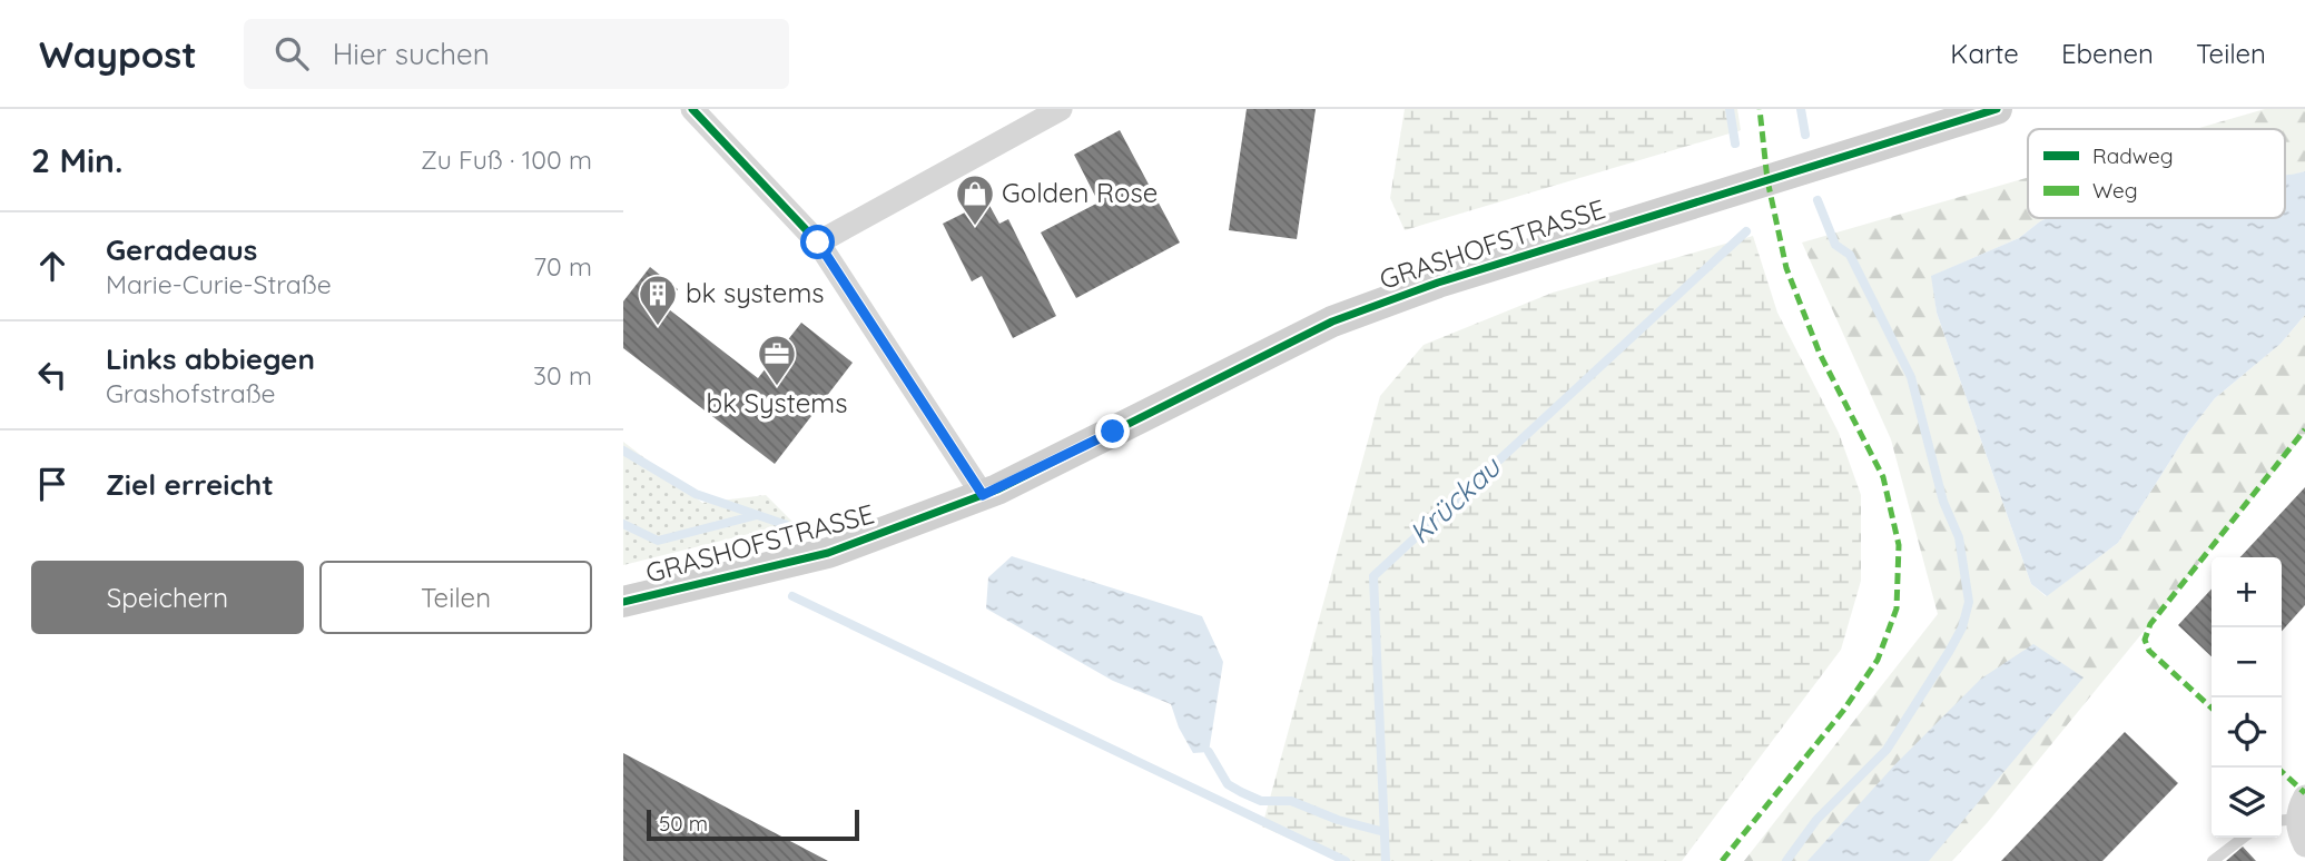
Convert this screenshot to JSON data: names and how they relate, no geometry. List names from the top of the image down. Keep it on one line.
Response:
{"streets":{"street":["GRASHOFSTRASSE"]},"water":["Krückau"],"places":{"shop":["Golden Rose"],"building":["bk systems"],"office":["bk Systems"]},"legend":["Radweg","Weg"],"scale_bar":"50 m","page":{"header":"Waypost","search":"Hier suchen","nav":["Karte","Ebenen","Teilen"],"heading":["2 Min.","Zu Fuß · 100 m"],"list":[["Geradeaus","Marie-Curie-Straße","70 m"],["Links abbiegen","Grashofstraße","30 m"],"Ziel erreicht"],"buttons":["Speichern","Teilen"],"map_buttons":["+","−"],"scale":"50 m"}}
